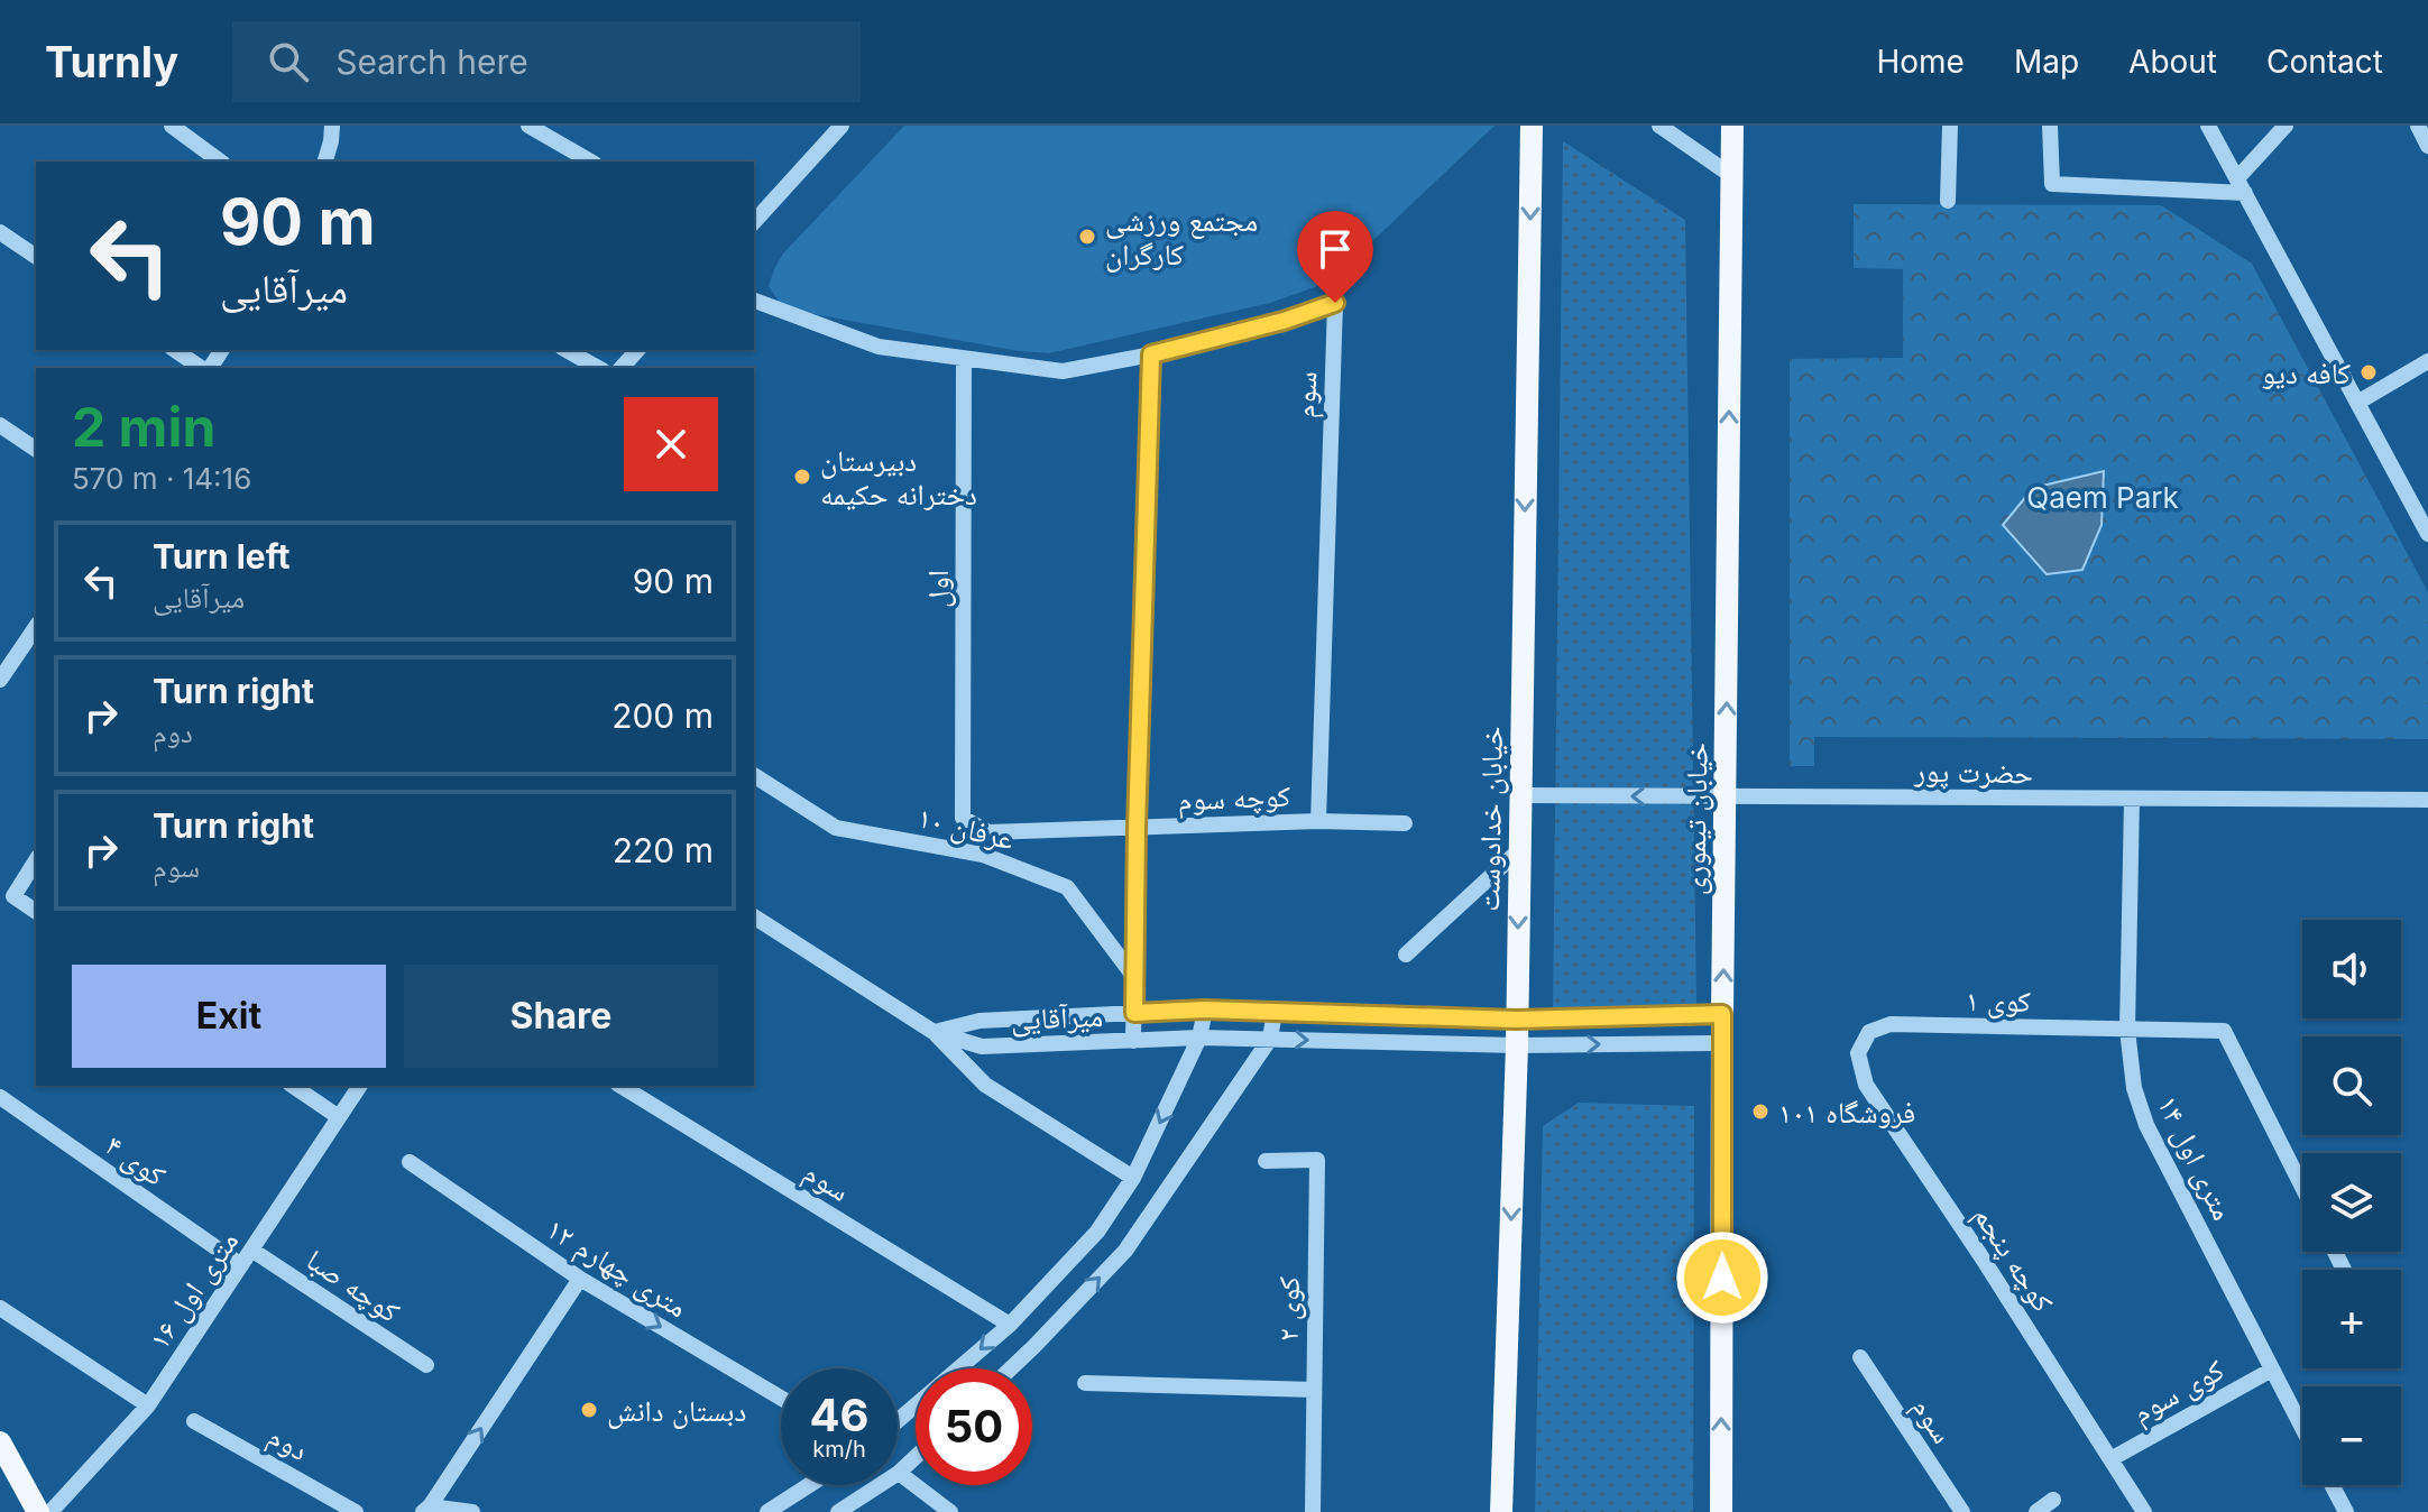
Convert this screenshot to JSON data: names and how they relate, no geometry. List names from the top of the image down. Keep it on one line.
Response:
{"streets":{"main road":["خیابان خدادوست","خیابان تیموری"],"street":["سوم","اول","حضرت پور","کوچه سوم","عرفان ۱۰","کوی ۱","میرآقایی","۱۴ متری اول","کوی ۴","کوچه پنجم","۱۲ متری چهارم","کوچه صبا","۱۶ متری اول","کوی ۲","کوی سوم","دوم"]},"crossings":[["سوم","اول"],["سوم","کوچه سوم"],["اول","کوچه سوم"],["حضرت پور","خیابان خدادوست"],["حضرت پور","خیابان تیموری"],["حضرت پور","۱۴ متری اول"],["خیابان خدادوست","میرآقایی"],["خیابان تیموری","میرآقایی"],["کوی ۱","۱۴ متری اول"],["کوی ۱","کوچه پنجم"],["۱۴ متری اول","کوی سوم"],["کوی ۴","۱۶ متری اول"],["کوچه پنجم","کوی سوم"],["کوچه صبا","۱۶ متری اول"]],"one_way":["خیابان خدادوست","خیابان تیموری","۱۲ متری چهارم"],"parks":["Qaem Park"],"places":["مجتمع ورزشی کارگران","کافه دیو","دبیرستان دخترانه حکیمه","فروشگاه ۱۰۱","دبستان دانش"],"page":{"header":"Turnly","search":"Search here","nav":["Home","Map","About","Contact"],"turn":["90 m","میرآقایی"],"heading":["2 min","570 m · 14:16"],"list":[{"name":"Turn left","note":"میرآقایی","value":"90 m"},{"name":"Turn right","note":"دوم","value":"200 m"},{"name":"Turn right","note":"سوم","value":"220 m"}],"map_buttons":["+","−"],"buttons":["Exit","Share"],"speed":"46 km/h","limit":"50"}}
